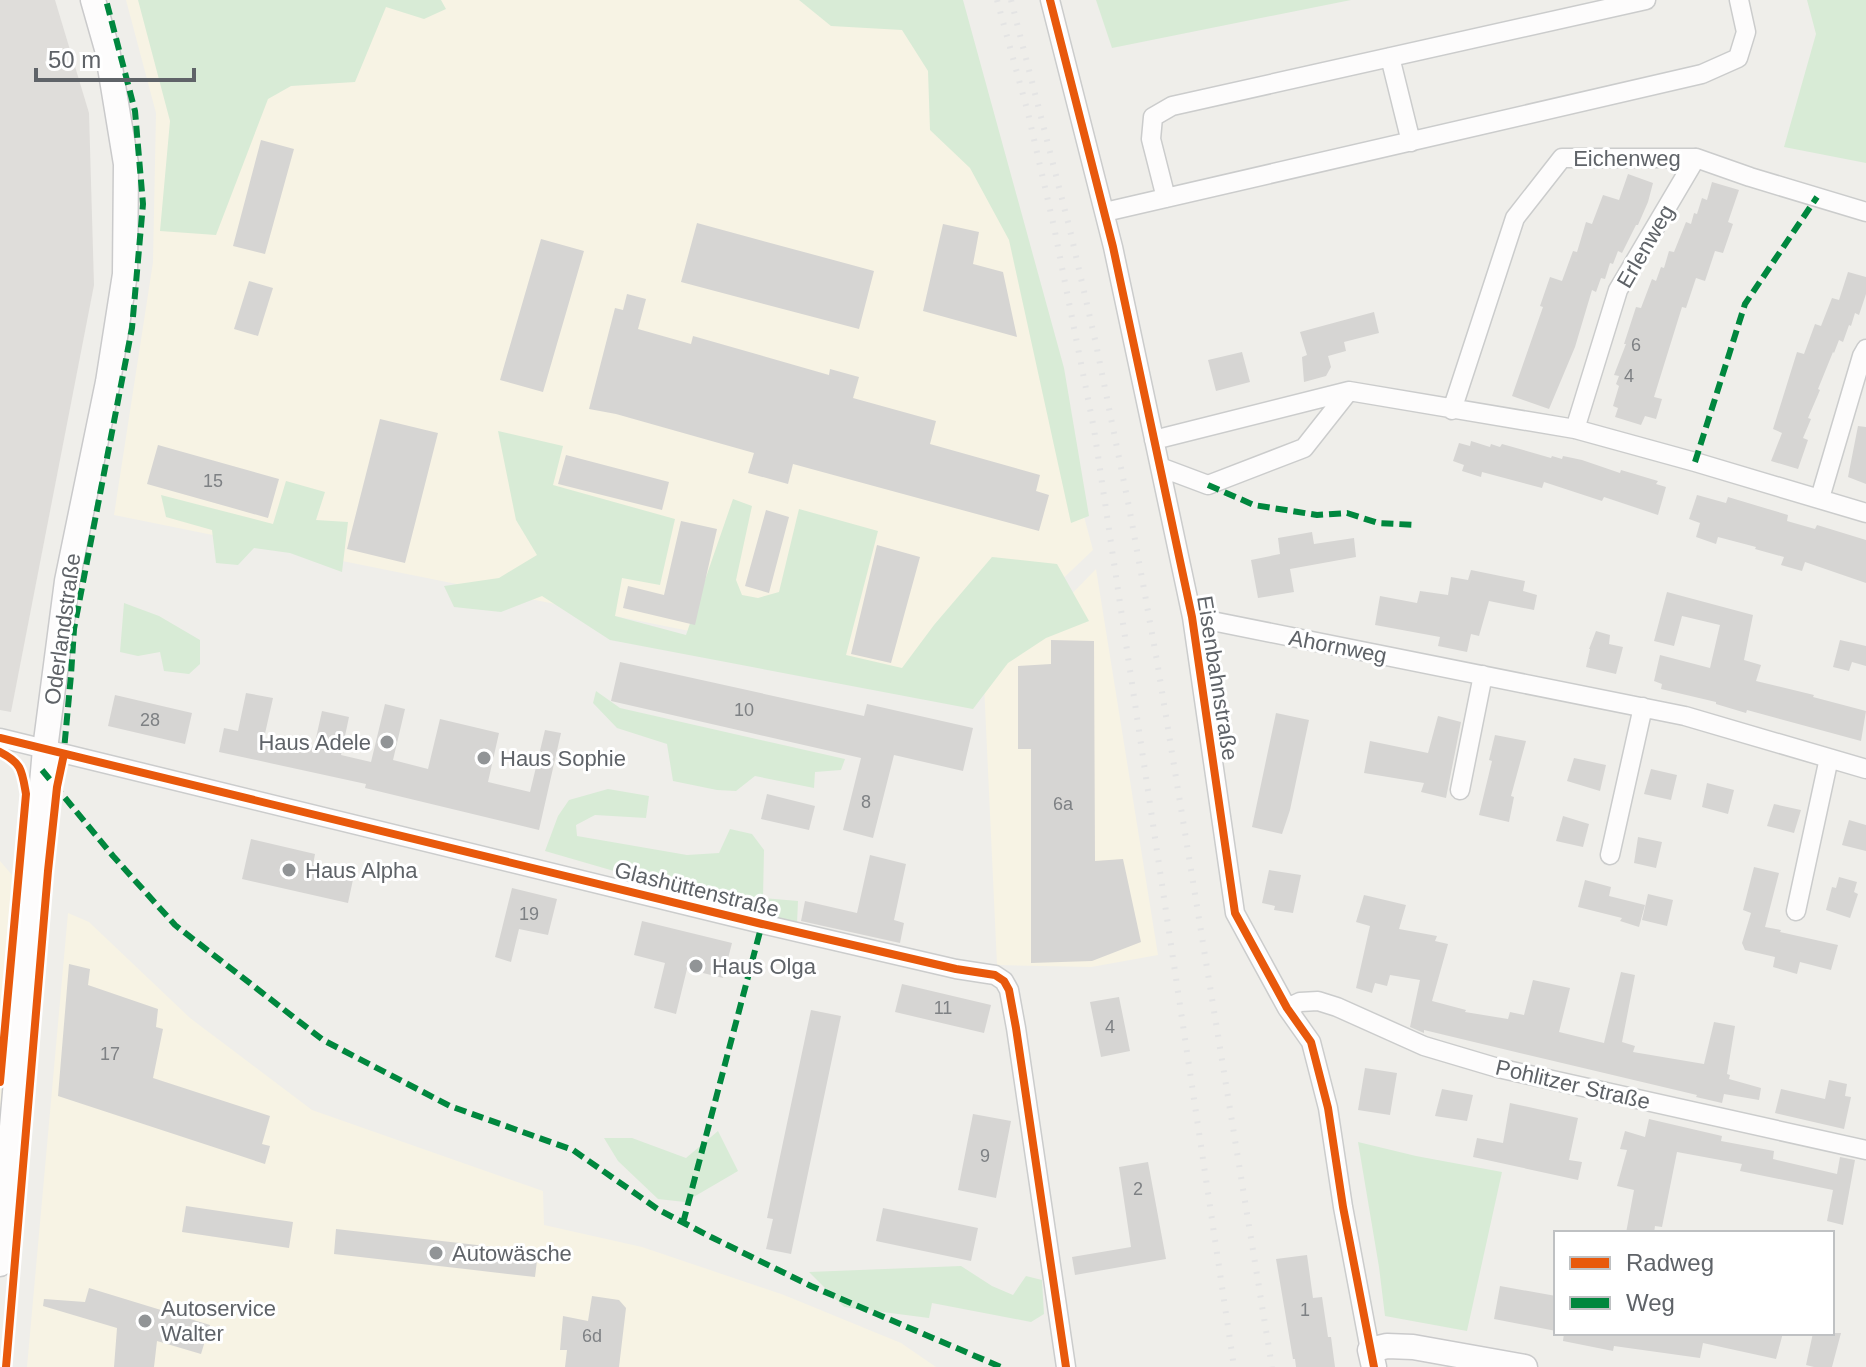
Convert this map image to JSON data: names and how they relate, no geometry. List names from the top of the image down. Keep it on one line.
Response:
{"streets":{"street":["Eichenweg","Erlenweg","Oderlandstraße","Ahornweg","Eisenbahnstraße","Glashüttenstraße","Pohlitzer Straße"]},"crossings":[["Eichenweg","Erlenweg"],["Oderlandstraße","Glashüttenstraße"],["Ahornweg","Eisenbahnstraße"],["Eisenbahnstraße","Pohlitzer Straße"]],"places":["Haus Adele","Haus Sophie","Haus Alpha","Haus Olga","Autowäsche","Autoservice Walter"],"house_numbers":["6","4","15","10","28","8","6a","19","11","4","17","9","2","1","6d"],"legend":["Radweg","Weg"],"scale_bar":"50 m"}
